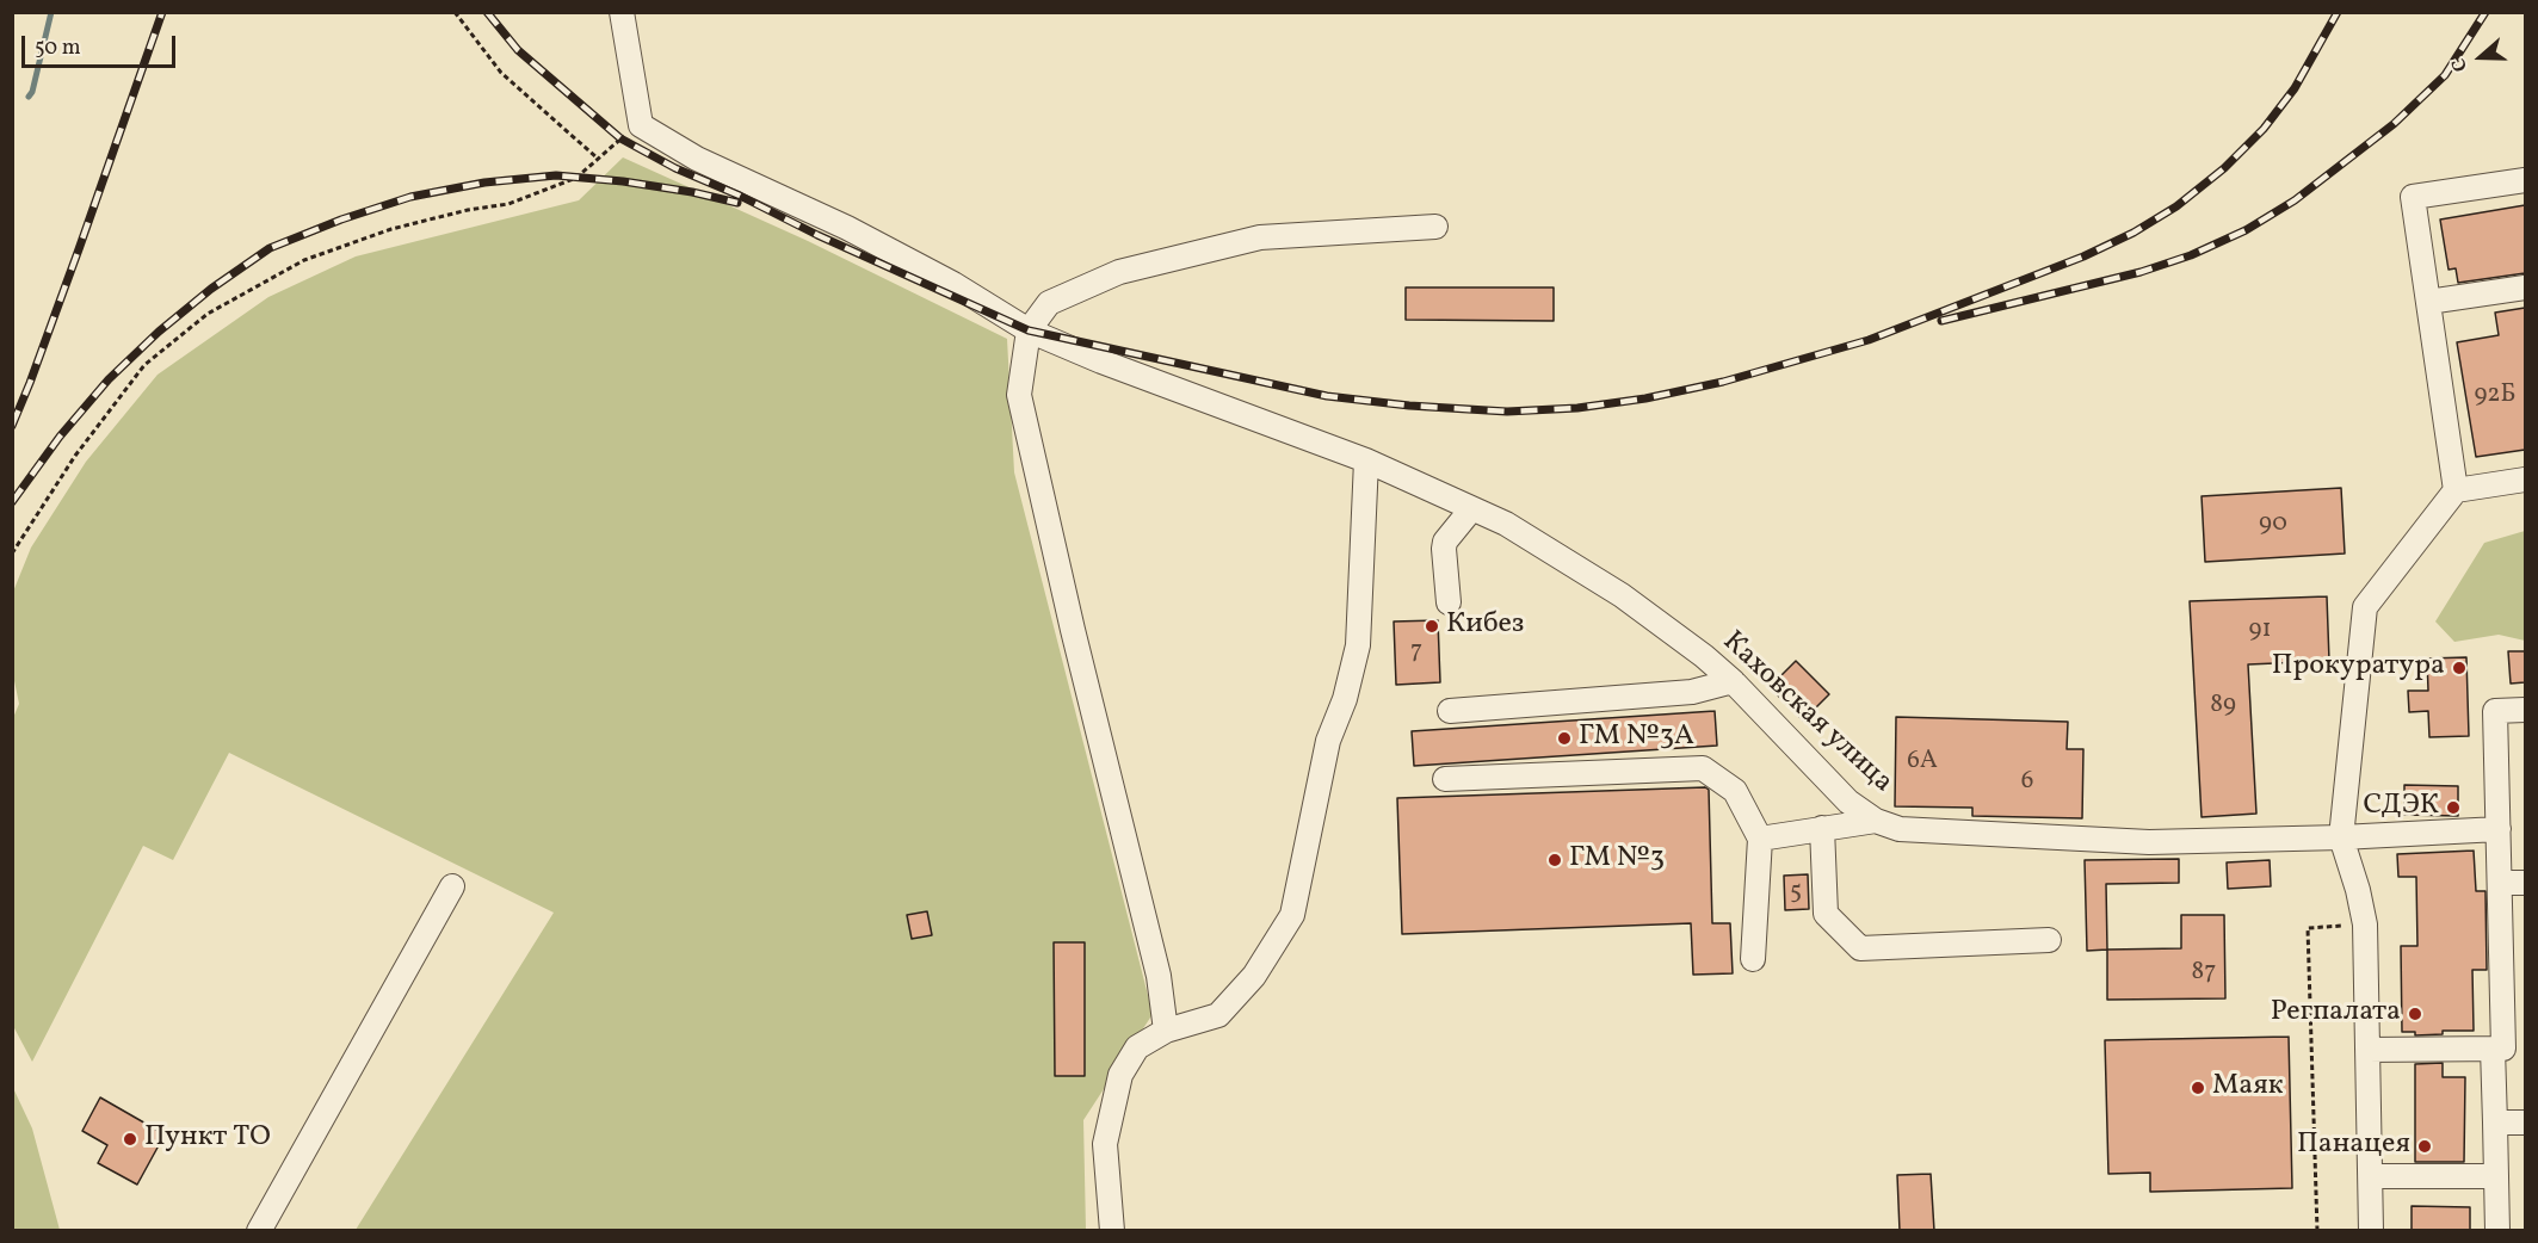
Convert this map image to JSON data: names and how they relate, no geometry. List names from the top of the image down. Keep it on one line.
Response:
{"streets":{"street":["Каховская улица"]},"places":["Кибез","Прокуратура","ГМ №3А","СДЭК","ГМ №3","Регпалата","Маяк","Пункт ТО","Панацея"],"house_numbers":["92Б","90","91","7","89","6А","6","5","87"],"scale_bar":"50 m","north":"left"}
